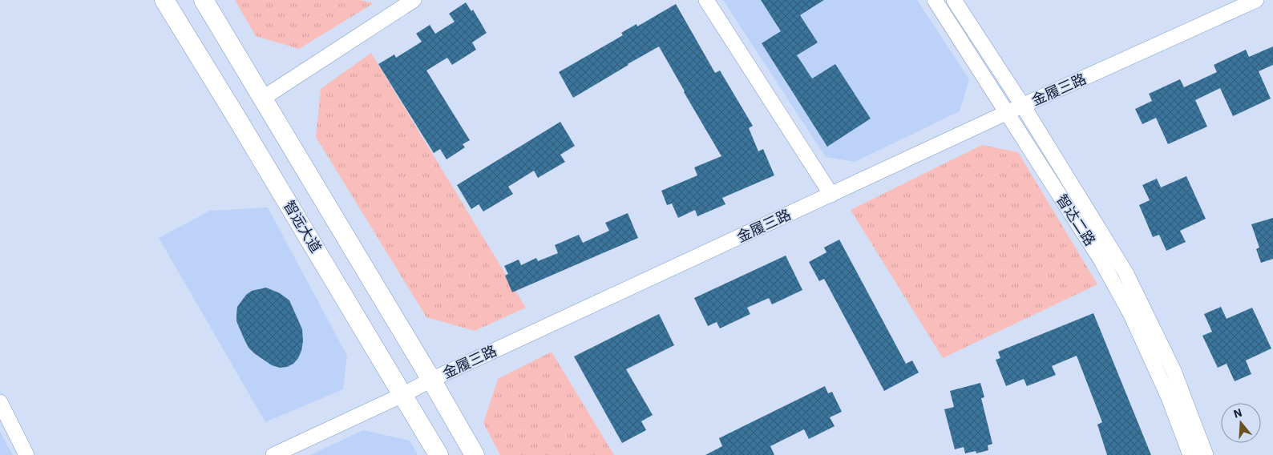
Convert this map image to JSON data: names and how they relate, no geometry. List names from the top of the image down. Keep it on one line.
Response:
{"streets":{"main road":["智远大道"],"street":["金履三路","智达二路"]},"crossings":[["金履三路","智达二路"],["金履三路","智远大道"]],"north":"top"}
